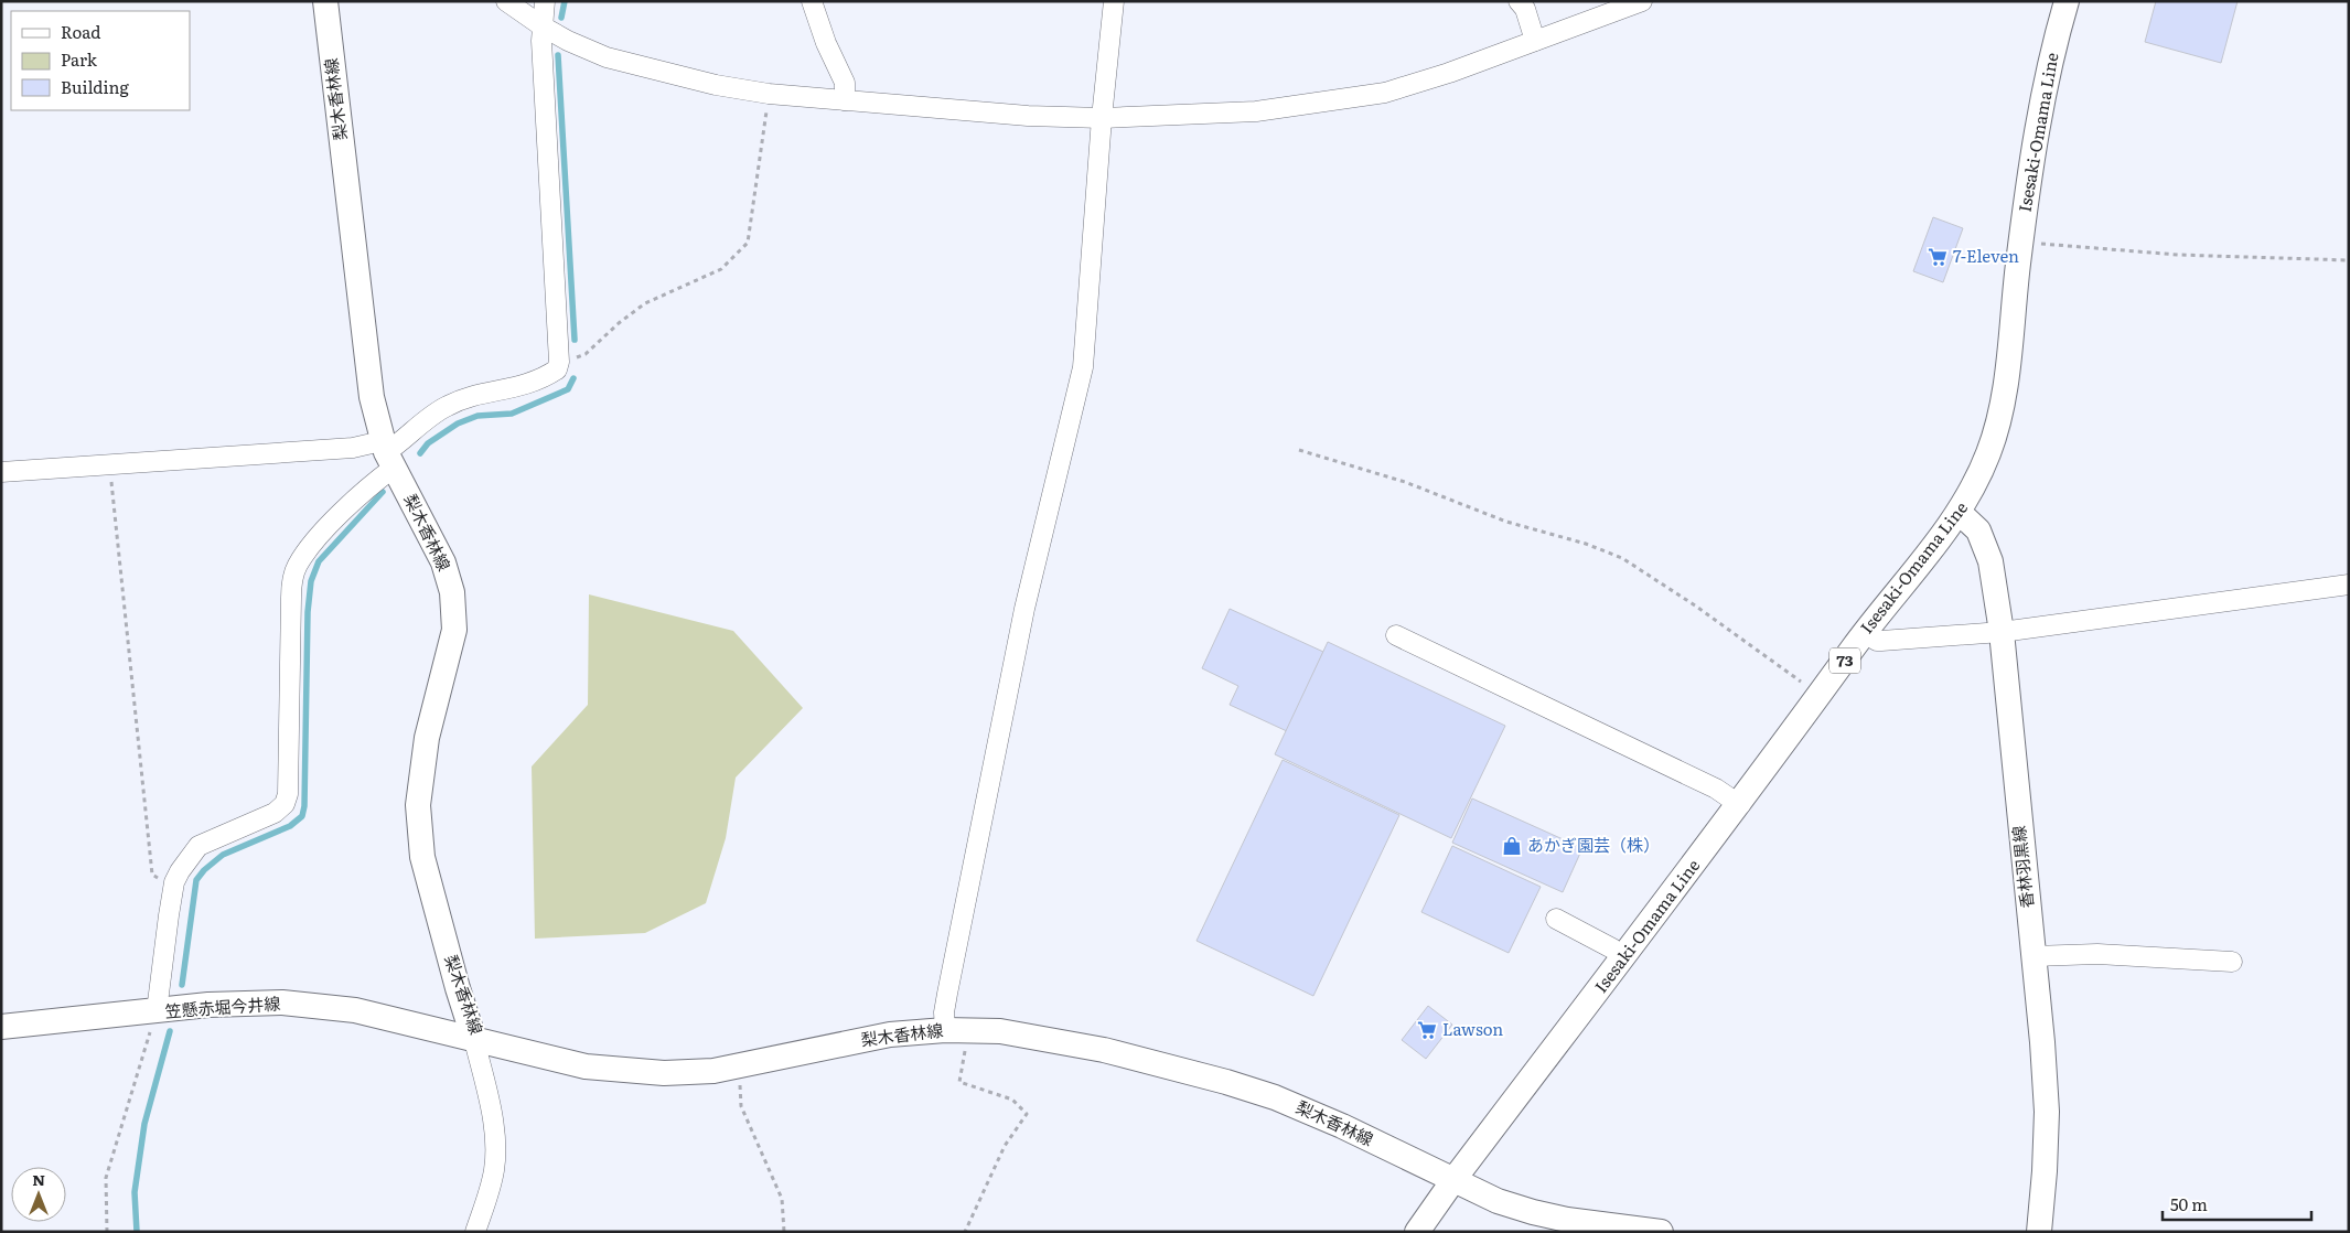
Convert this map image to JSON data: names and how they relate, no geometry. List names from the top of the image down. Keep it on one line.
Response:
{"streets":{"main road":["梨木香林線","Isesaki-Omama Line","73","香林羽黒線","笠懸赤堀今井線"]},"crossings":[["梨木香林線","Isesaki-Omama Line"],["梨木香林線","笠懸赤堀今井線"],["Isesaki-Omama Line","香林羽黒線"]],"places":{"supermarket":["7-Eleven","Lawson"],"shop":["あかぎ園芸（株）"]},"legend":["Road","Park","Building"],"scale_bar":"50 m","north":"top"}
